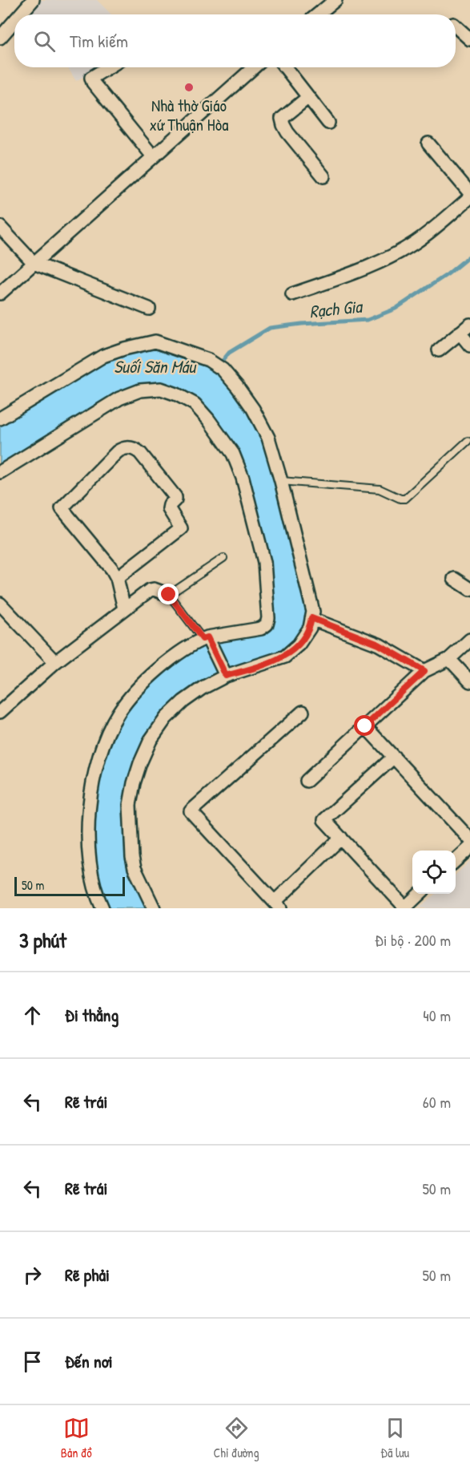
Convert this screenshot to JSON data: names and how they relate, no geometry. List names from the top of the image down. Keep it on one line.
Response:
{"water":["Rạch Gia","Suối Săn Máu"],"places":["Nhà thờ Giáo xứ Thuận Hòa"],"scale_bar":"50 m","page":{"search":"Tìm kiếm","scale":"50 m","heading":["3 phút","Đi bộ · 200 m"],"list":[["Đi thẳng","40 m"],["Rẽ trái","60 m"],["Rẽ trái","50 m"],["Rẽ phải","50 m"],"Đến nơi"],"nav":["Bản đồ","Chỉ đường","Đã lưu"]}}
